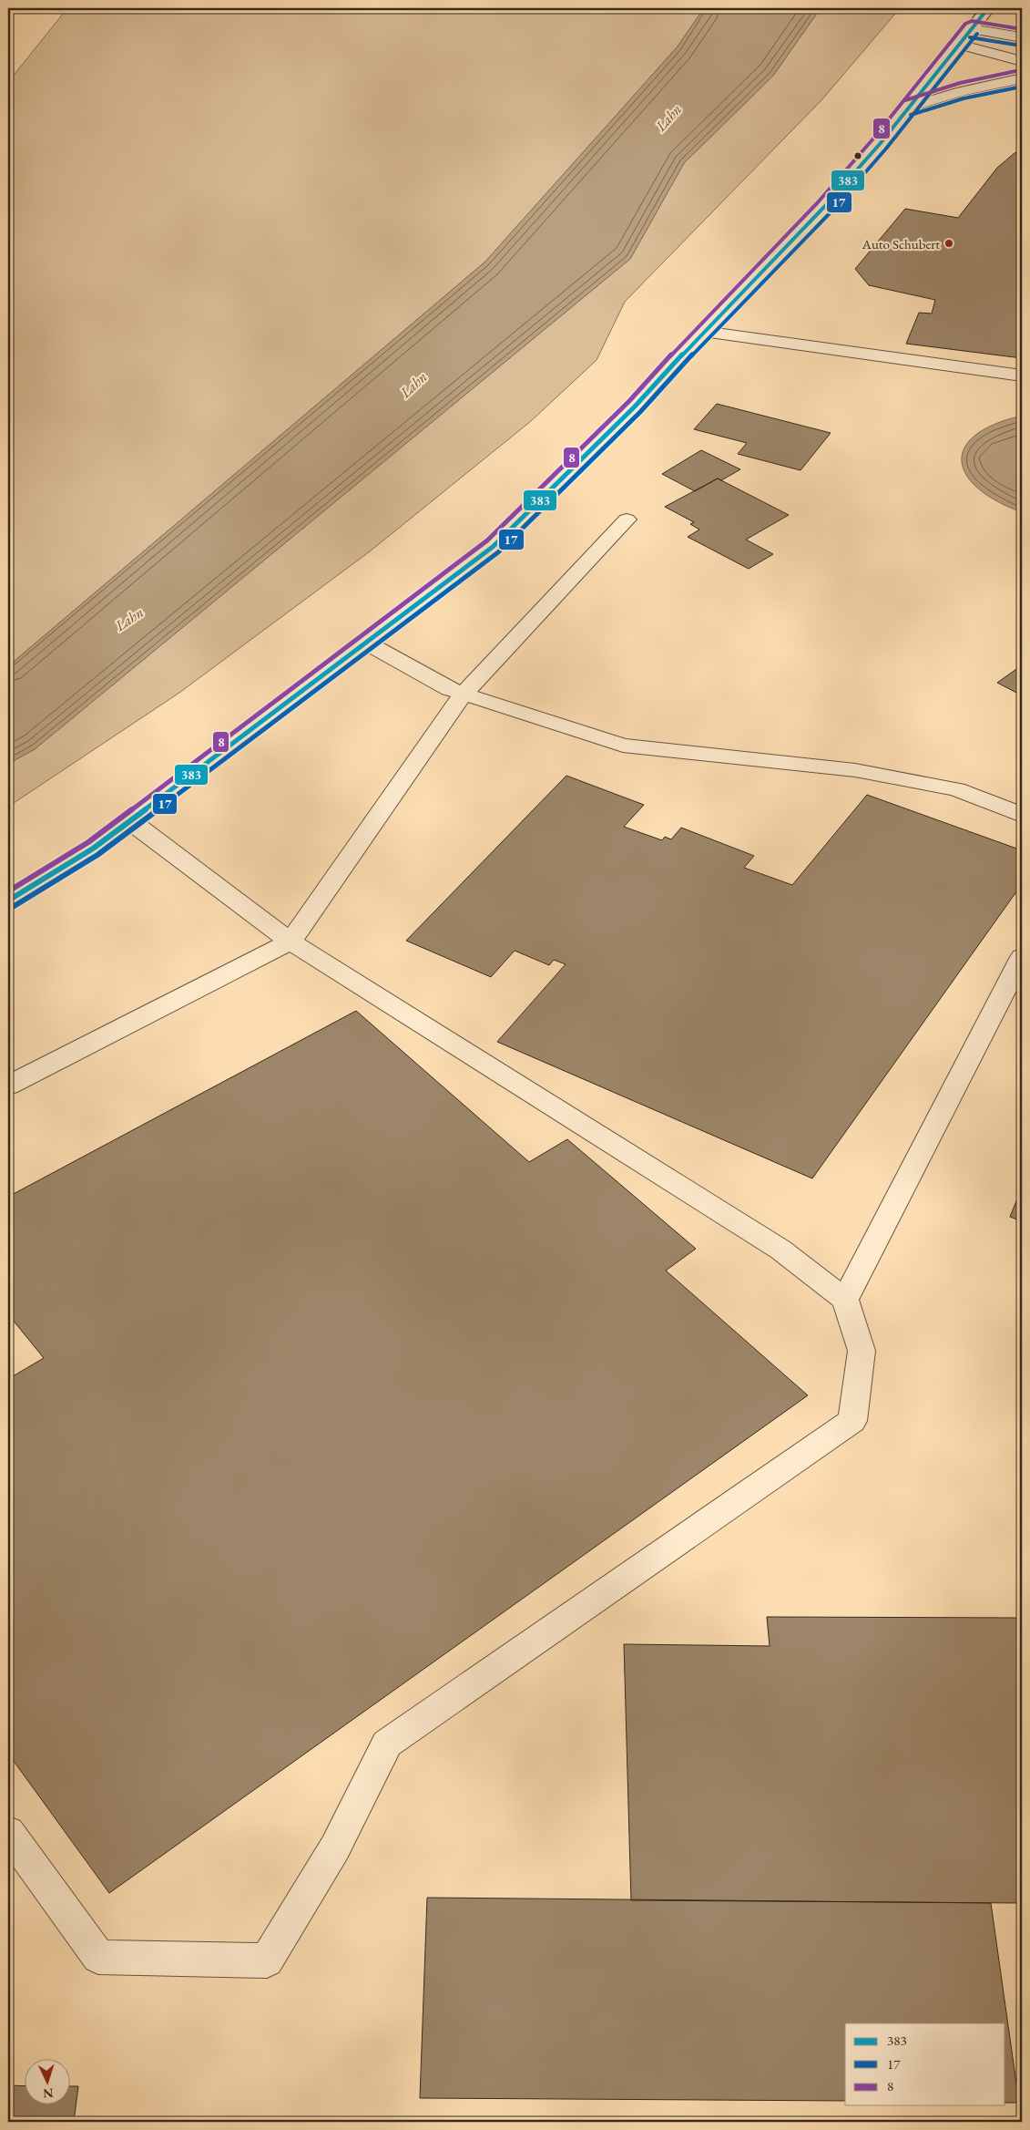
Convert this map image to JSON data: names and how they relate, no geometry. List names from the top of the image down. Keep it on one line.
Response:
{"water":["Lahn"],"places":["Auto Schubert"],"lines":["transit line 383","transit line 8","transit line 17"],"legend":["383","17","8"],"north":"bottom"}
